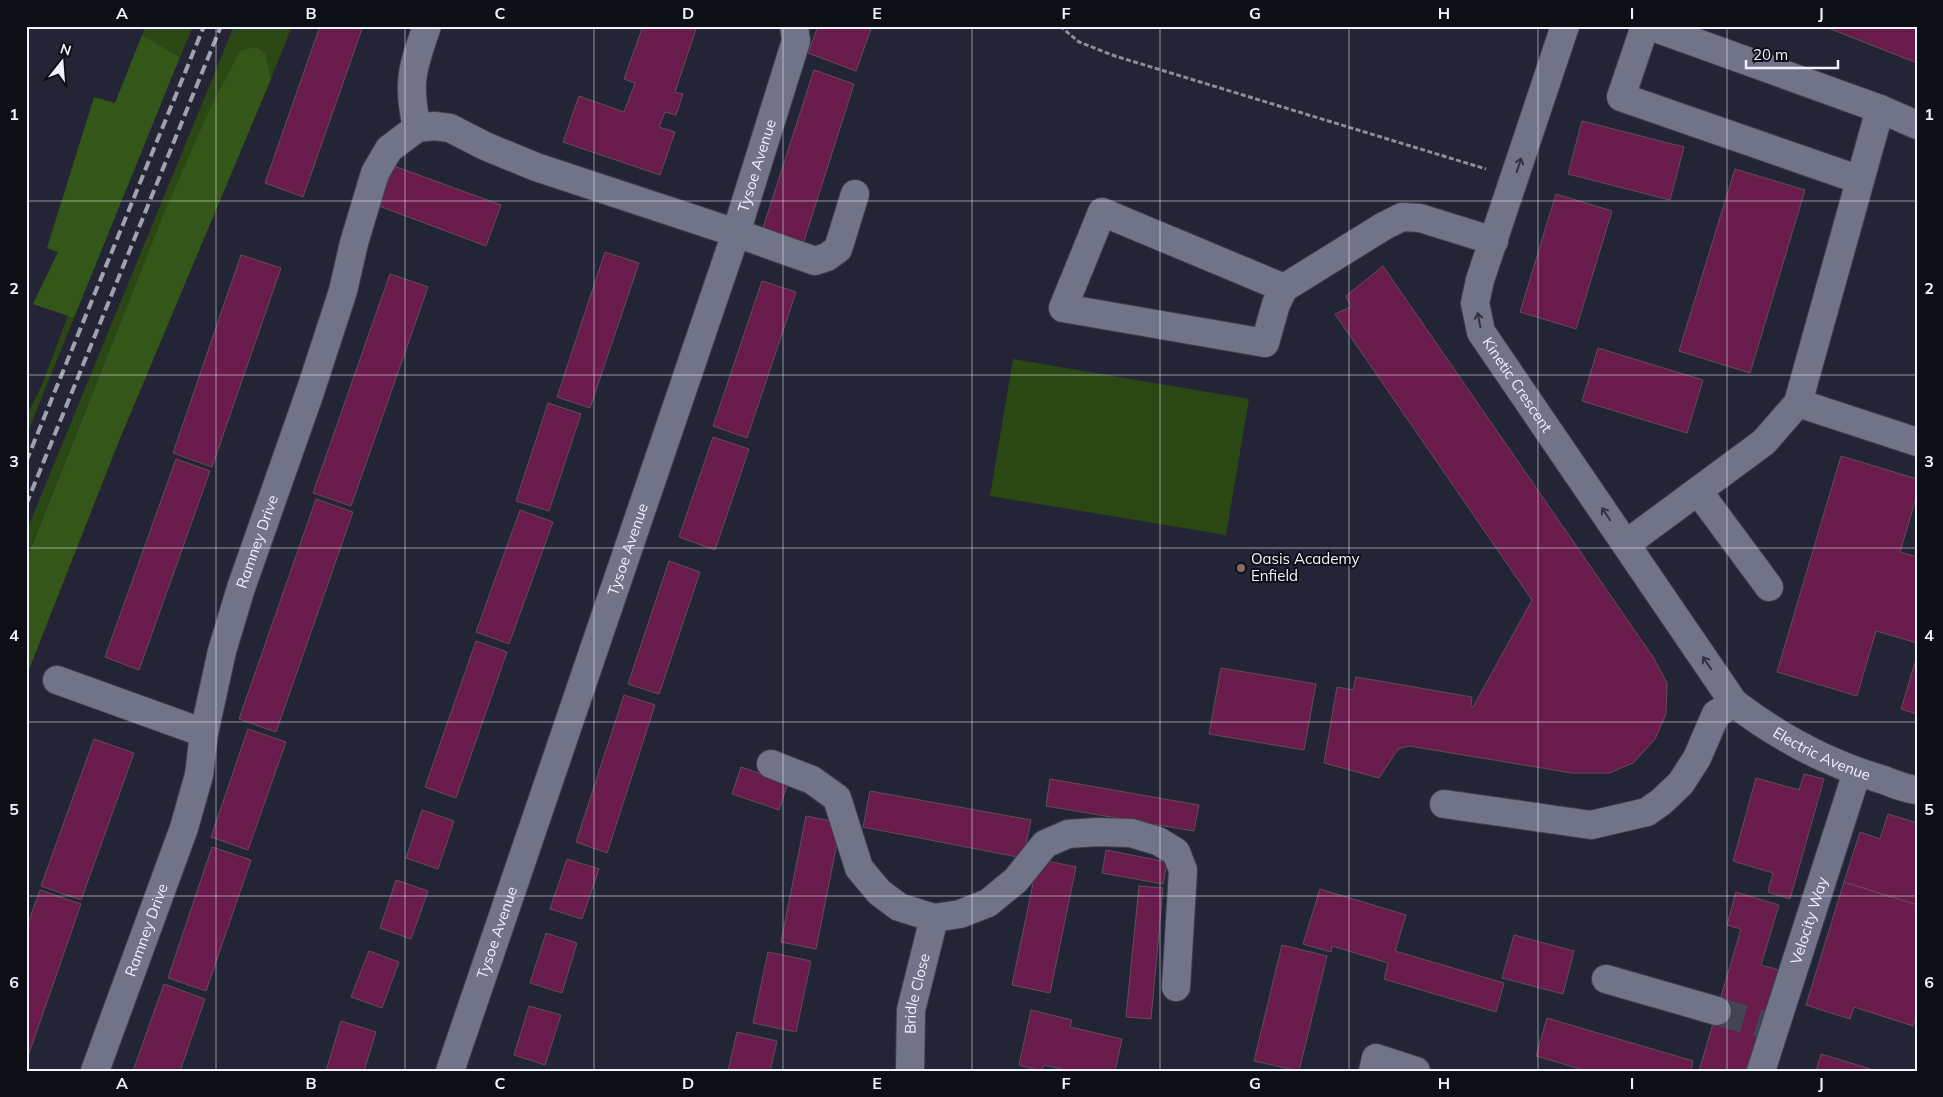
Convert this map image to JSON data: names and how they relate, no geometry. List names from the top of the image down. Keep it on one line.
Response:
{"streets":{"street":["Tysoe Avenue","Kinetic Crescent","Ramney Drive","Electric Avenue","Velocity Way","Bridle Close"]},"crossings":[["Kinetic Crescent","Electric Avenue"],["Electric Avenue","Velocity Way"]],"one_way":["Kinetic Crescent"],"places":["Oasis Academy Enfield"],"scale_bar":"20 m","north":"top","grid":{"columns":["A","B","C","D","E","F","G","H","I","J"],"rows":["1","2","3","4","5","6"]}}
